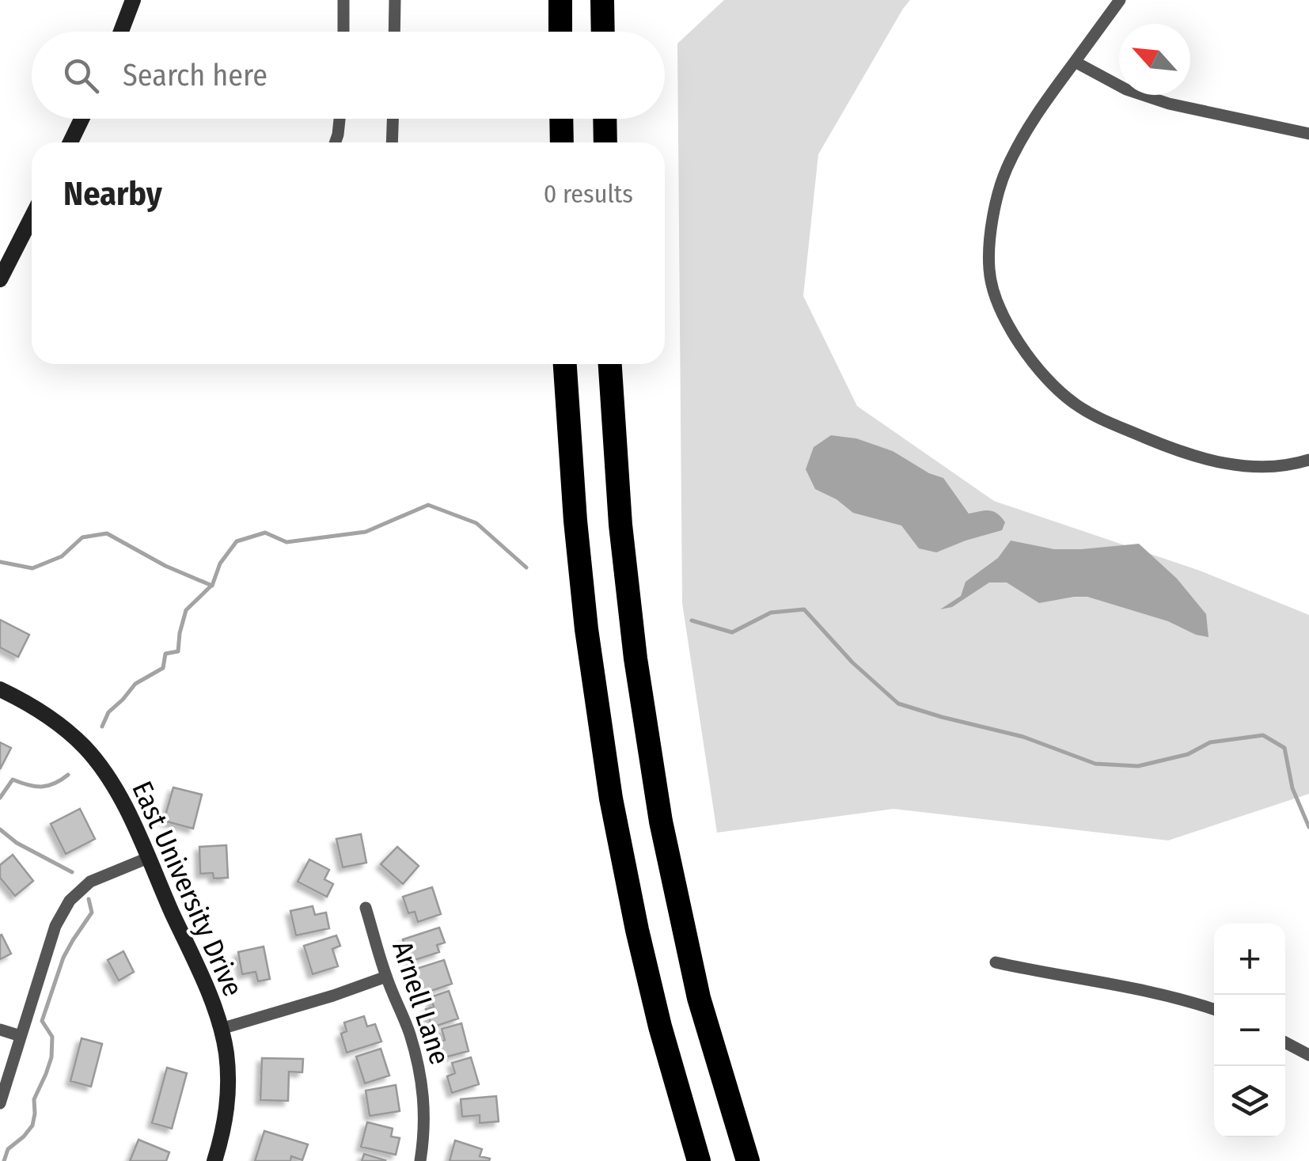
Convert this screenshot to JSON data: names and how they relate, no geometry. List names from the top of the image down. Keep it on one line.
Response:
{"streets":{"main road":["East University Drive"],"street":["Arnell Lane"]},"north":"top left","page":{"search":"Search here","heading":["Nearby","0 results"],"map_buttons":["+","−"]}}
